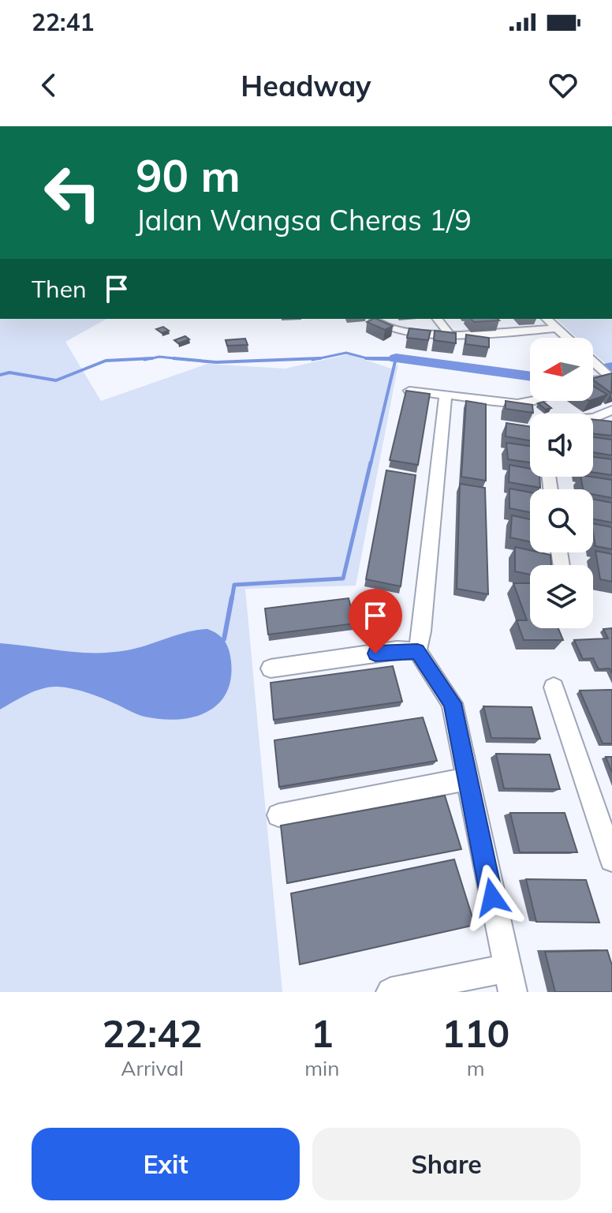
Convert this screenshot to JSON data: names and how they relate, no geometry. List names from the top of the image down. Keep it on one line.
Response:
{"north":"left","page":{"status":"22:41","header":"Headway","turn":["90 m","Jalan Wangsa Cheras 1/9"],"then":"Then","eta":["22:42","Arrival","1","min","110","m"],"buttons":["Exit","Share"]}}
